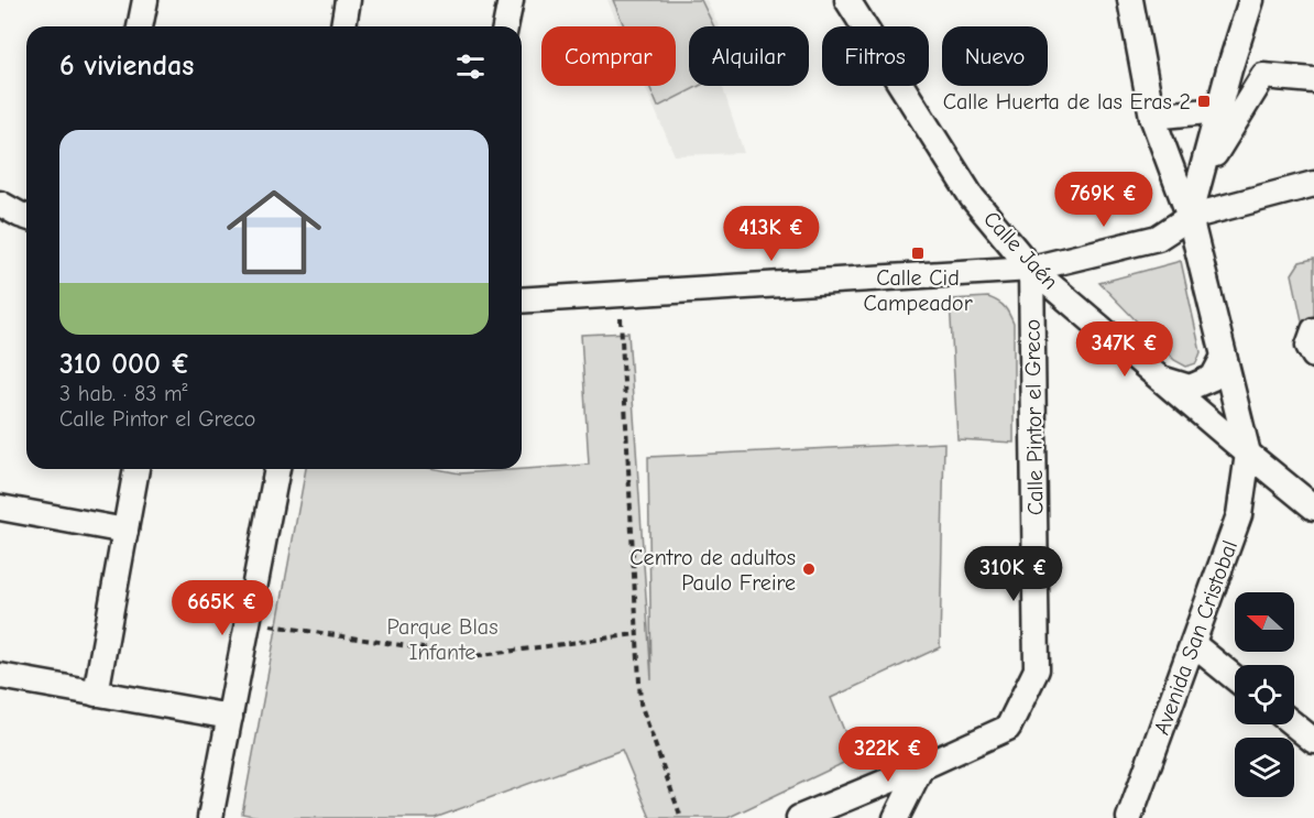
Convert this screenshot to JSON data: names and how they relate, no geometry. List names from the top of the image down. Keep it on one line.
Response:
{"streets":{"street":["Calle Jaén","Calle Pintor el Greco","Avenida San Cristobal"]},"crossings":[["Calle Jaén","Calle Pintor el Greco"],["Calle Jaén","Avenida San Cristobal"]],"parks":["Parque Blas Infante"],"places":{"transit":["Calle Huerta de las Eras 2","Calle Cid Campeador"],"other":["Centro de adultos Paulo Freire"]},"north":"left","page":{"chip":["Comprar","Alquilar","Filtros","Nuevo"],"heading":"6 viviendas","list":[{"name":"310 000 €","note":"3 hab. · 83 m² · Calle Pintor el Greco"}],"price":["769K €","413K €","347K €","310K €","665K €","322K €"]}}
